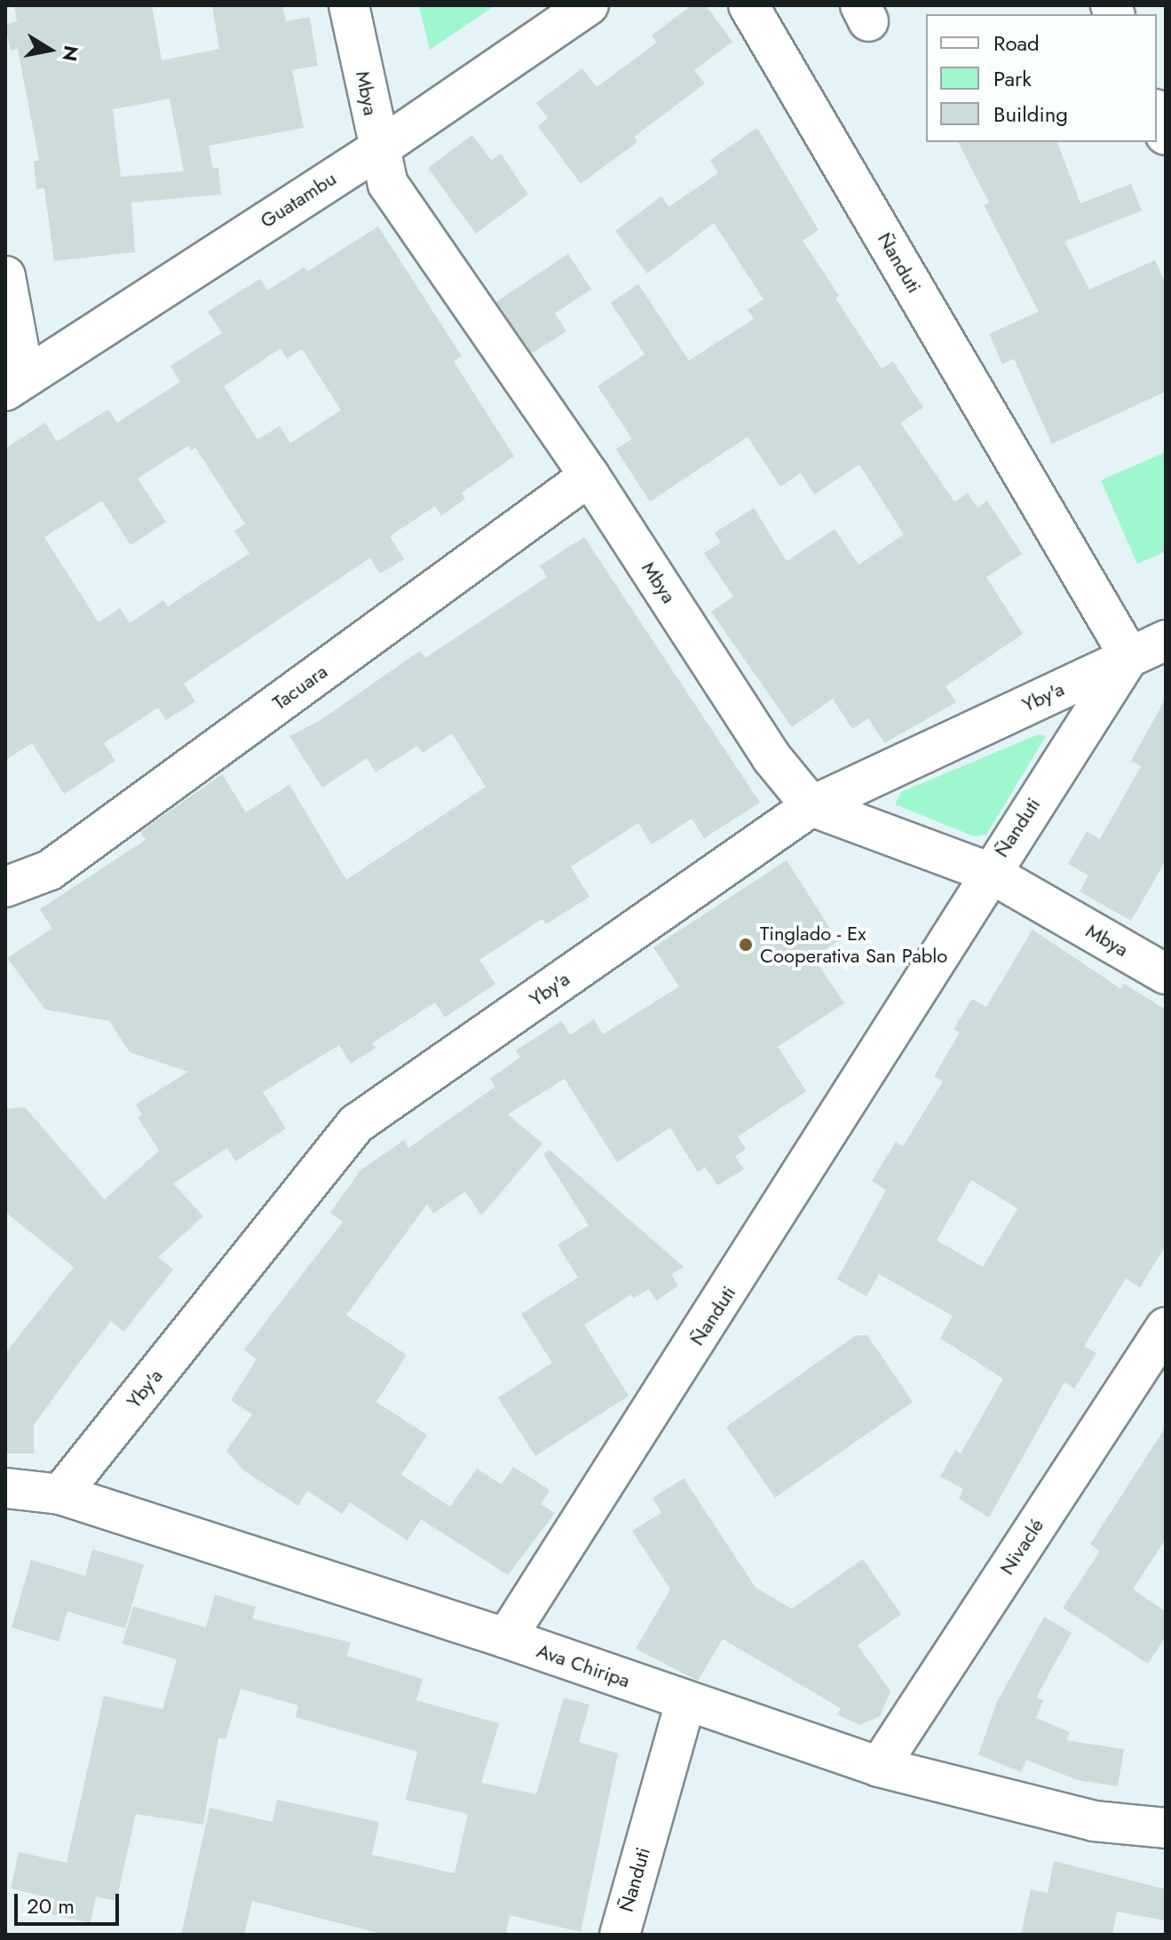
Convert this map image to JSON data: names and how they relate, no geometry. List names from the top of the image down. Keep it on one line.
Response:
{"streets":{"street":["Mbya","Guatambu","Ñanduti","Tacuara","Yby'a","Nivaclé","Ava Chiripa"]},"crossings":[["Mbya","Guatambu"],["Mbya","Ñanduti"],["Mbya","Tacuara"],["Mbya","Yby'a"],["Ñanduti","Yby'a"],["Ñanduti","Ava Chiripa"],["Yby'a","Ava Chiripa"],["Nivaclé","Ava Chiripa"]],"places":["Tinglado - Ex Cooperativa San Pablo"],"legend":["Road","Park","Building"],"scale_bar":"20 m","north":"right"}
